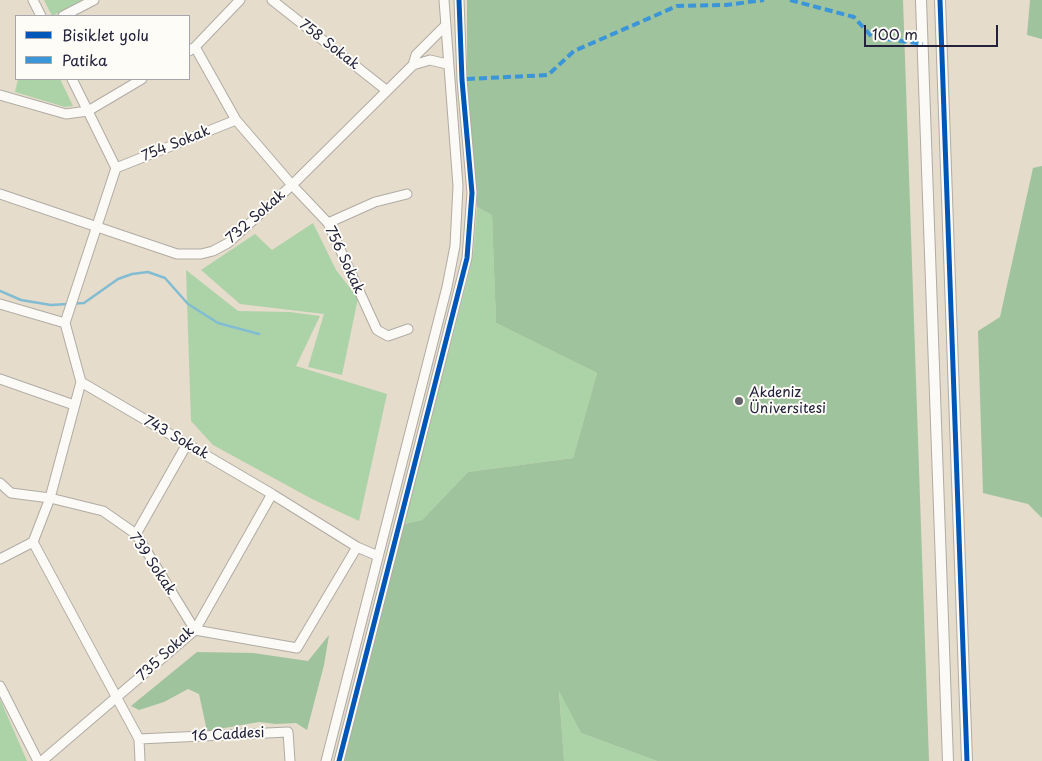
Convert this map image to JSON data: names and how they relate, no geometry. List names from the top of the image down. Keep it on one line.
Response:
{"streets":{"street":["758 Sokak","754 Sokak","732 Sokak","756 Sokak","743 Sokak","739 Sokak","735 Sokak","16 Caddesi"]},"crossings":[["758 Sokak","732 Sokak"],["754 Sokak","756 Sokak"],["732 Sokak","756 Sokak"],["743 Sokak","735 Sokak"],["739 Sokak","735 Sokak"]],"places":["Akdeniz Üniversitesi"],"legend":["Bisiklet yolu","Patika"],"scale_bar":"100 m"}
